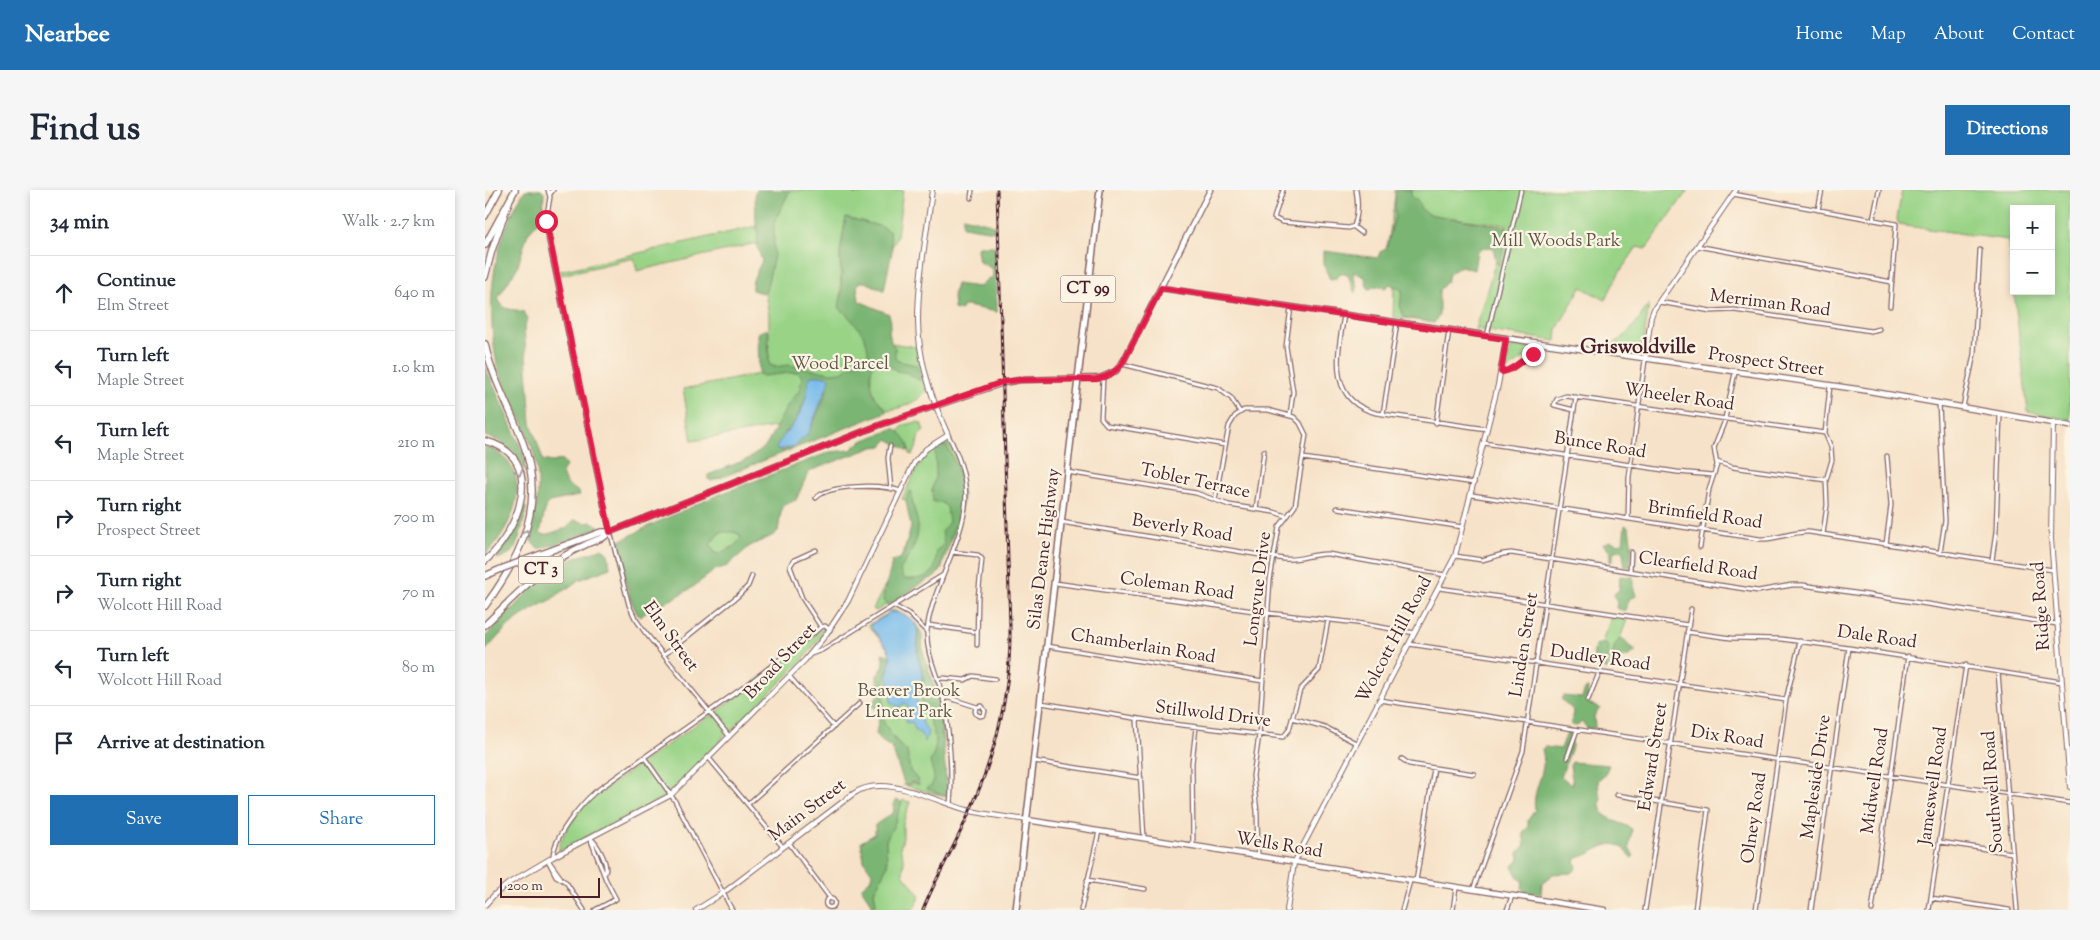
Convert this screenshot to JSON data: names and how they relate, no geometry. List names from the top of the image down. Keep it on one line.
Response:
{"streets":{"highway":["CT 3"],"main road":["CT 99","Prospect Street","Silas Deane Highway","Wells Road"],"street":["Merriman Road","Wheeler Road","Bunce Road","Tobler Terrace","Brimfield Road","Beverly Road","Clearfield Road","Coleman Road","Longvue Drive","Ridge Road","Elm Street","Dale Road","Wolcott Hill Road","Linden Street","Chamberlain Road","Dudley Road","Broad Street","Stillwold Drive","Dix Road","Edward Street","Mapleside Drive","Midwell Road","Jameswell Road","Southwell Road","Main Street","Olney Road"]},"crossings":[["Prospect Street","Ridge Road"],["Prospect Street","Wolcott Hill Road"],["Wheeler Road","Linden Street"],["Bunce Road","Wolcott Hill Road"],["Bunce Road","Linden Street"],["Tobler Terrace","Silas Deane Highway"],["Tobler Terrace","Longvue Drive"],["Brimfield Road","Ridge Road"],["Brimfield Road","Wolcott Hill Road"],["Brimfield Road","Linden Street"],["Beverly Road","Silas Deane Highway"],["Beverly Road","Longvue Drive"],["Beverly Road","Wolcott Hill Road"],["Silas Deane Highway","CT 3"],["Silas Deane Highway","Coleman Road"],["Silas Deane Highway","Chamberlain Road"],["Silas Deane Highway","Stillwold Drive"],["Silas Deane Highway","Wells Road"],["Clearfield Road","Ridge Road"],["Clearfield Road","Wolcott Hill Road"],["Clearfield Road","Linden Street"],["CT 3","Elm Street"],["Coleman Road","Longvue Drive"],["Coleman Road","Wolcott Hill Road"],["Coleman Road","Stillwold Drive"],["Longvue Drive","Chamberlain Road"],["Longvue Drive","Stillwold Drive"],["Longvue Drive","Wells Road"],["Ridge Road","Dale Road"],["Elm Street","Broad Street"],["Dale Road","Edward Street"],["Dale Road","Mapleside Drive"],["Dale Road","Midwell Road"],["Dale Road","Jameswell Road"],["Dale Road","Southwell Road"],["Dale Road","Olney Road"],["Wolcott Hill Road","Dudley Road"],["Wolcott Hill Road","Dix Road"],["Wolcott Hill Road","Wells Road"],["Linden Street","Dudley Road"],["Linden Street","Dix Road"],["Linden Street","Wells Road"],["Dudley Road","Edward Street"],["Dudley Road","Olney Road"],["Dix Road","Edward Street"],["Dix Road","Mapleside Drive"],["Dix Road","Midwell Road"],["Dix Road","Jameswell Road"],["Dix Road","Southwell Road"],["Dix Road","Olney Road"],["Main Street","Wells Road"]],"districts":["Griswoldville"],"parks":["Mill Woods Park","Wood Parcel","Beaver Brook Linear Park"],"scale_bar":"200 m","page":{"header":"Nearbee","nav":["Home","Map","About","Contact"],"title":"Find us","buttons":["Directions",["Save","Share"]],"heading":["34 min","Walk · 2.7 km"],"map_buttons":["+","−"],"list":[["Continue","Elm Street","640 m"],["Turn left","Maple Street","1.0 km"],["Turn left","Maple Street","210 m"],["Turn right","Prospect Street","700 m"],["Turn right","Wolcott Hill Road","70 m"],["Turn left","Wolcott Hill Road","80 m"],"Arrive at destination"],"scale":"200 m"}}
